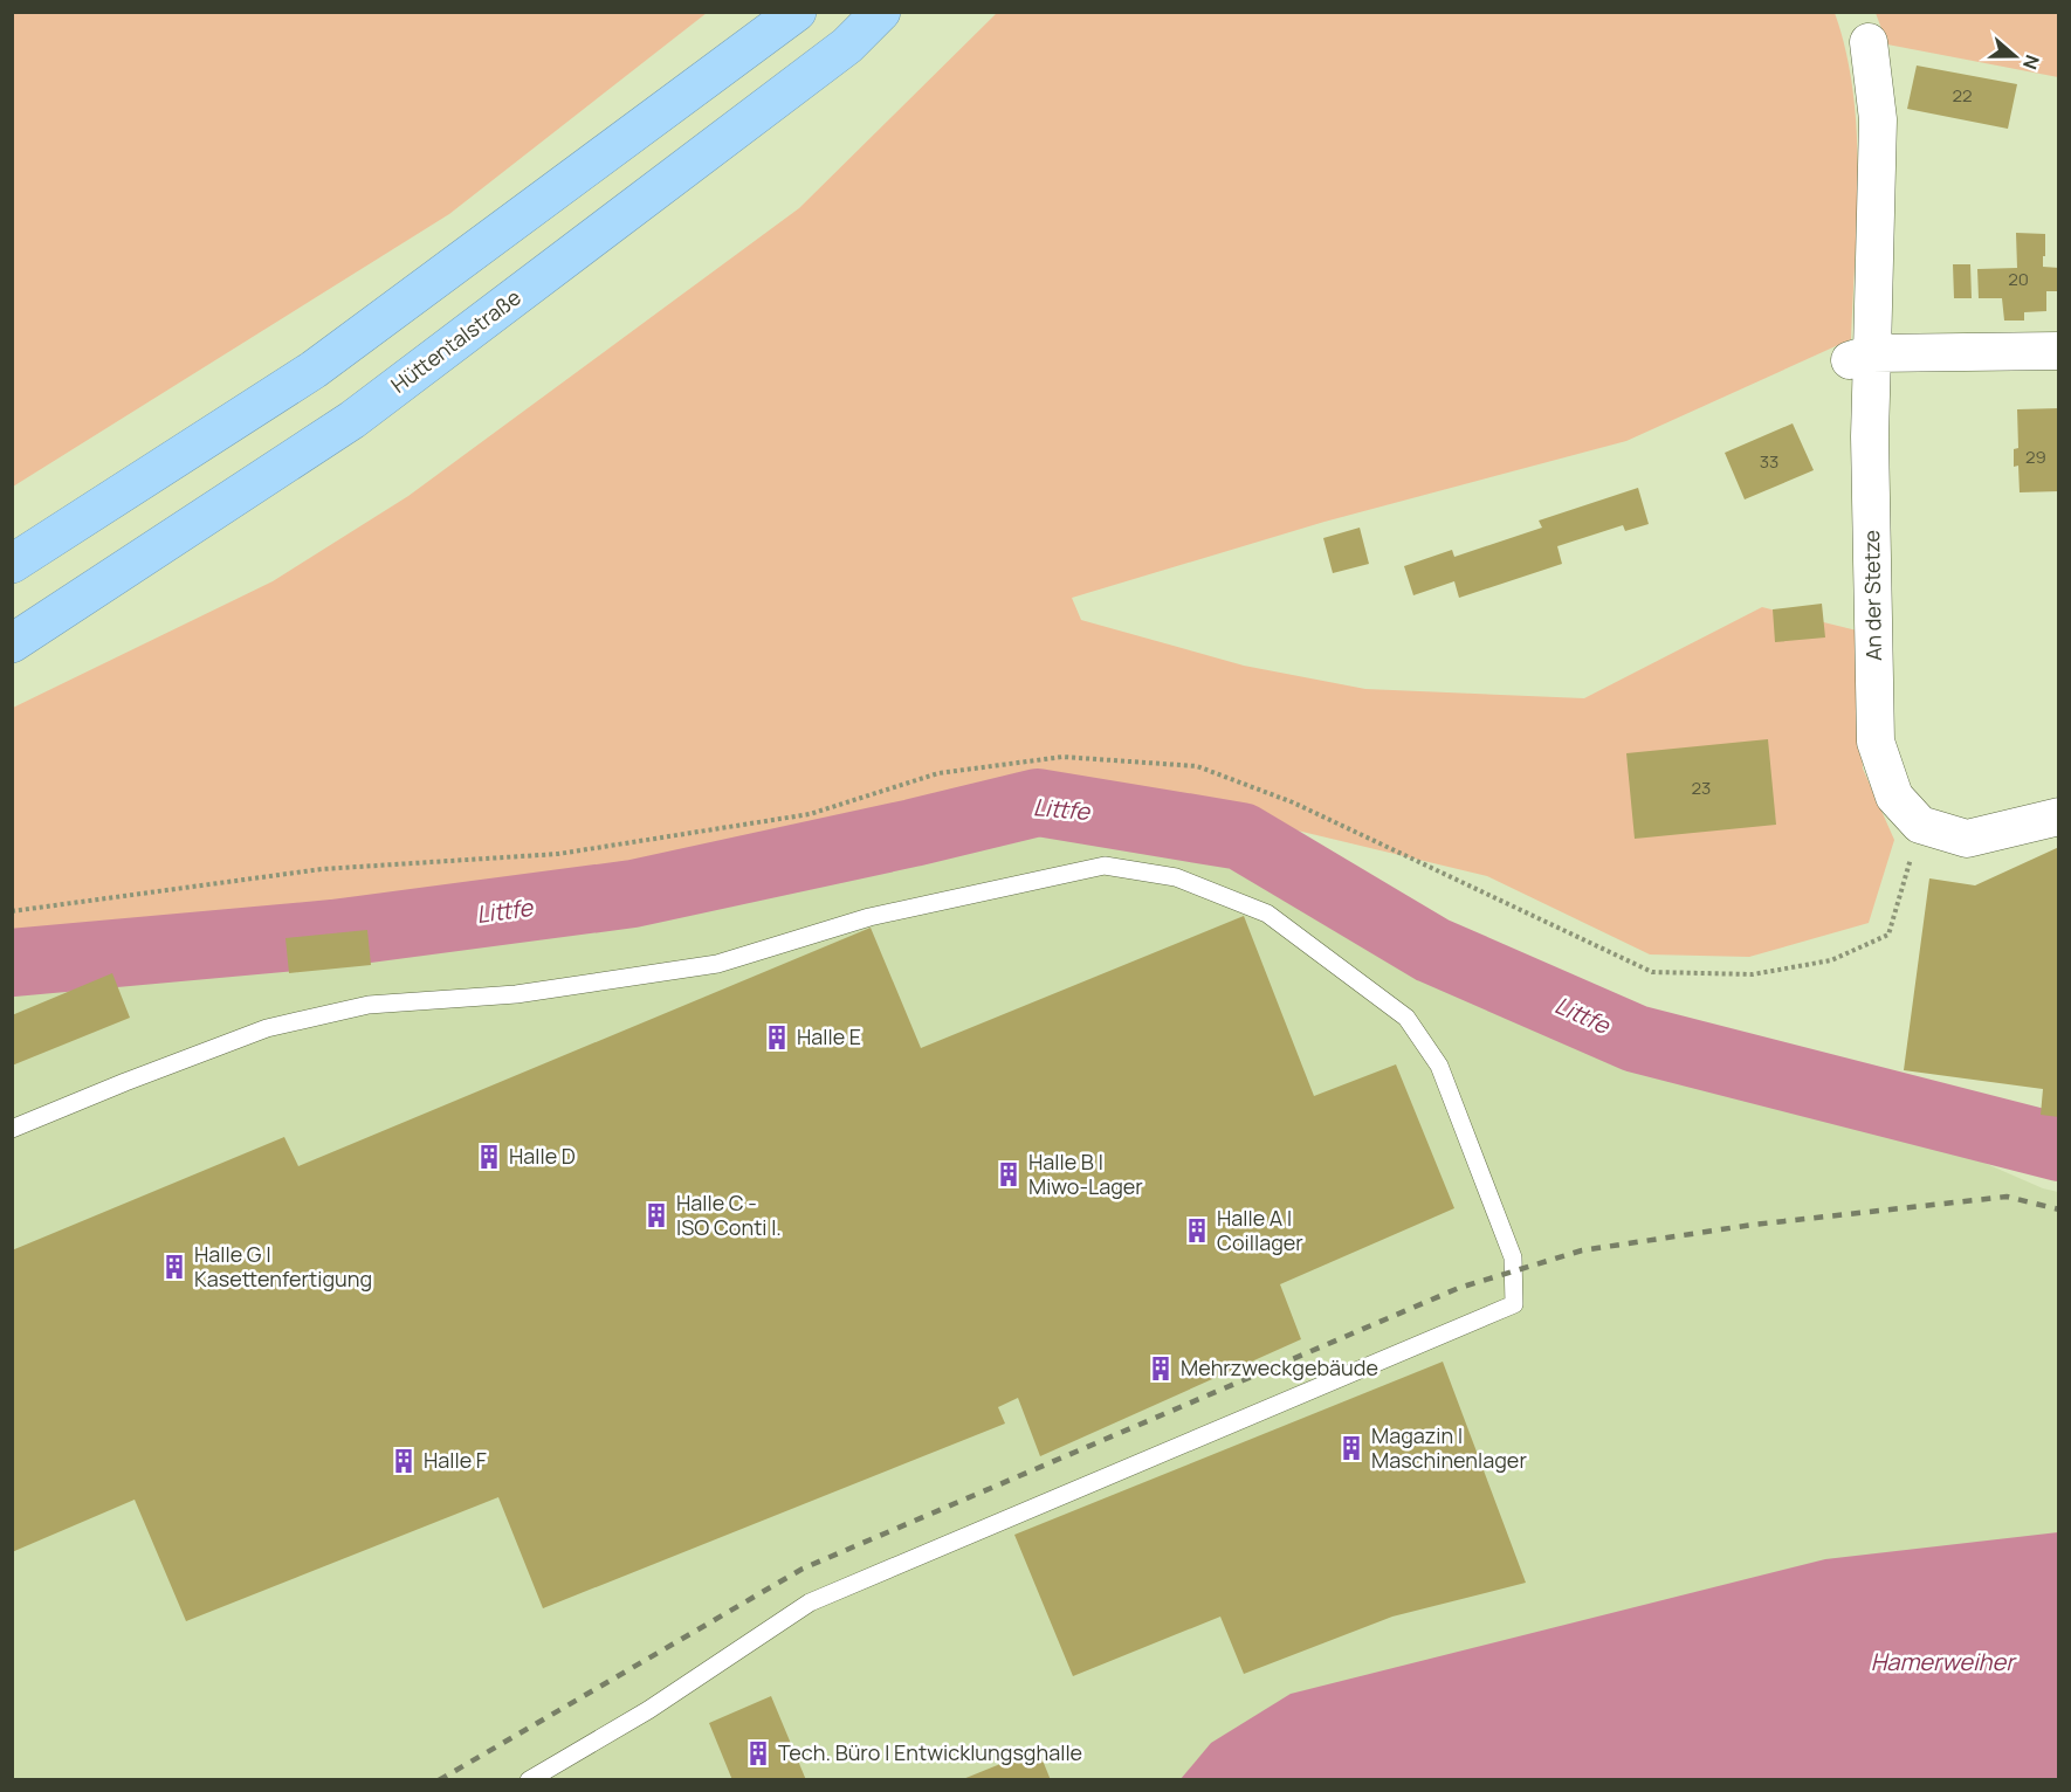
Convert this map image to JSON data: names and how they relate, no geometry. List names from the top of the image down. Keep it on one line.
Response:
{"streets":{"highway":["Hüttentalstraße"],"street":["An der Stetze"]},"water":["Littfe","Hamerweiher"],"places":{"building":["Halle E","Halle D","Halle B | Miwo-Lager","Halle C - ISO Conti I.","Halle A | Coillager","Halle G | Kasettenfertigung","Mehrzweckgebäude","Magazin | Maschinenlager","Halle F","Tech. Büro | Entwicklungsghalle"]},"house_numbers":["22","20","29","33","23"],"north":"right"}
